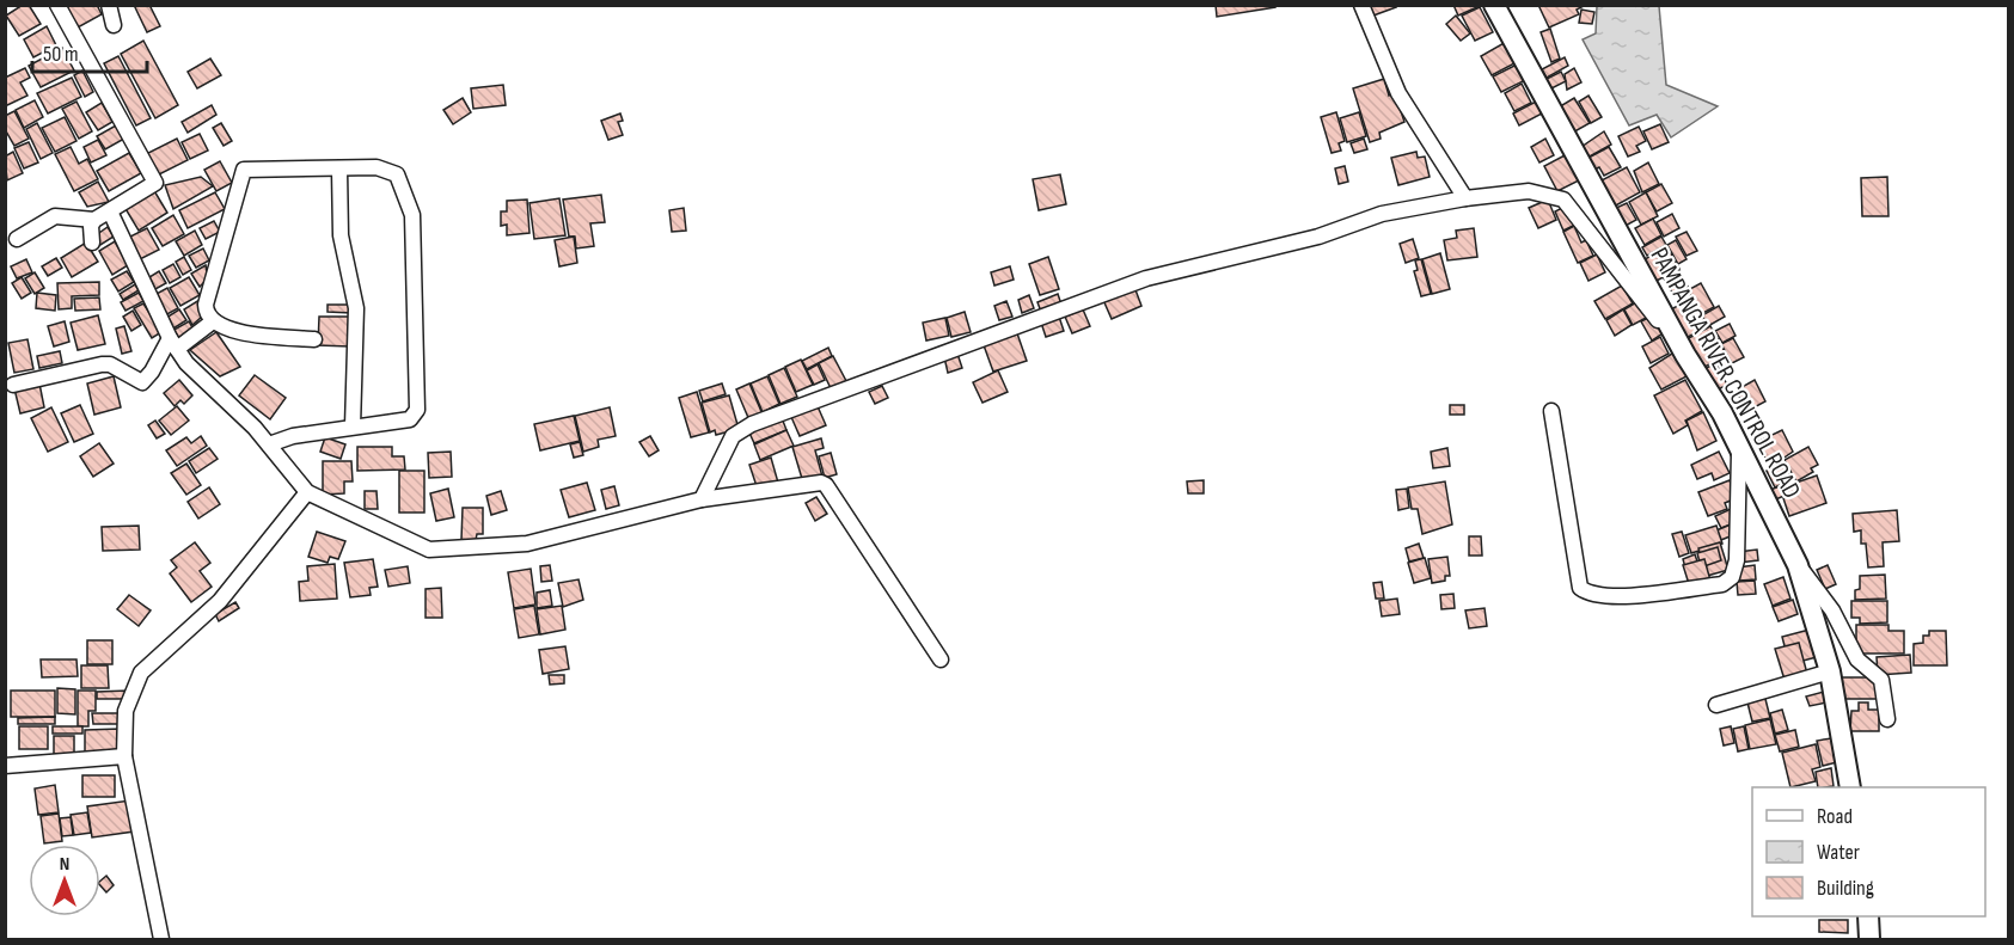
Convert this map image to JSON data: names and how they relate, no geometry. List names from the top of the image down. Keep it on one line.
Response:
{"streets":{"street":["PAMPANGA RIVER CONTROL ROAD"]},"legend":["Road","Water","Building"],"scale_bar":"50 m","north":"top"}
